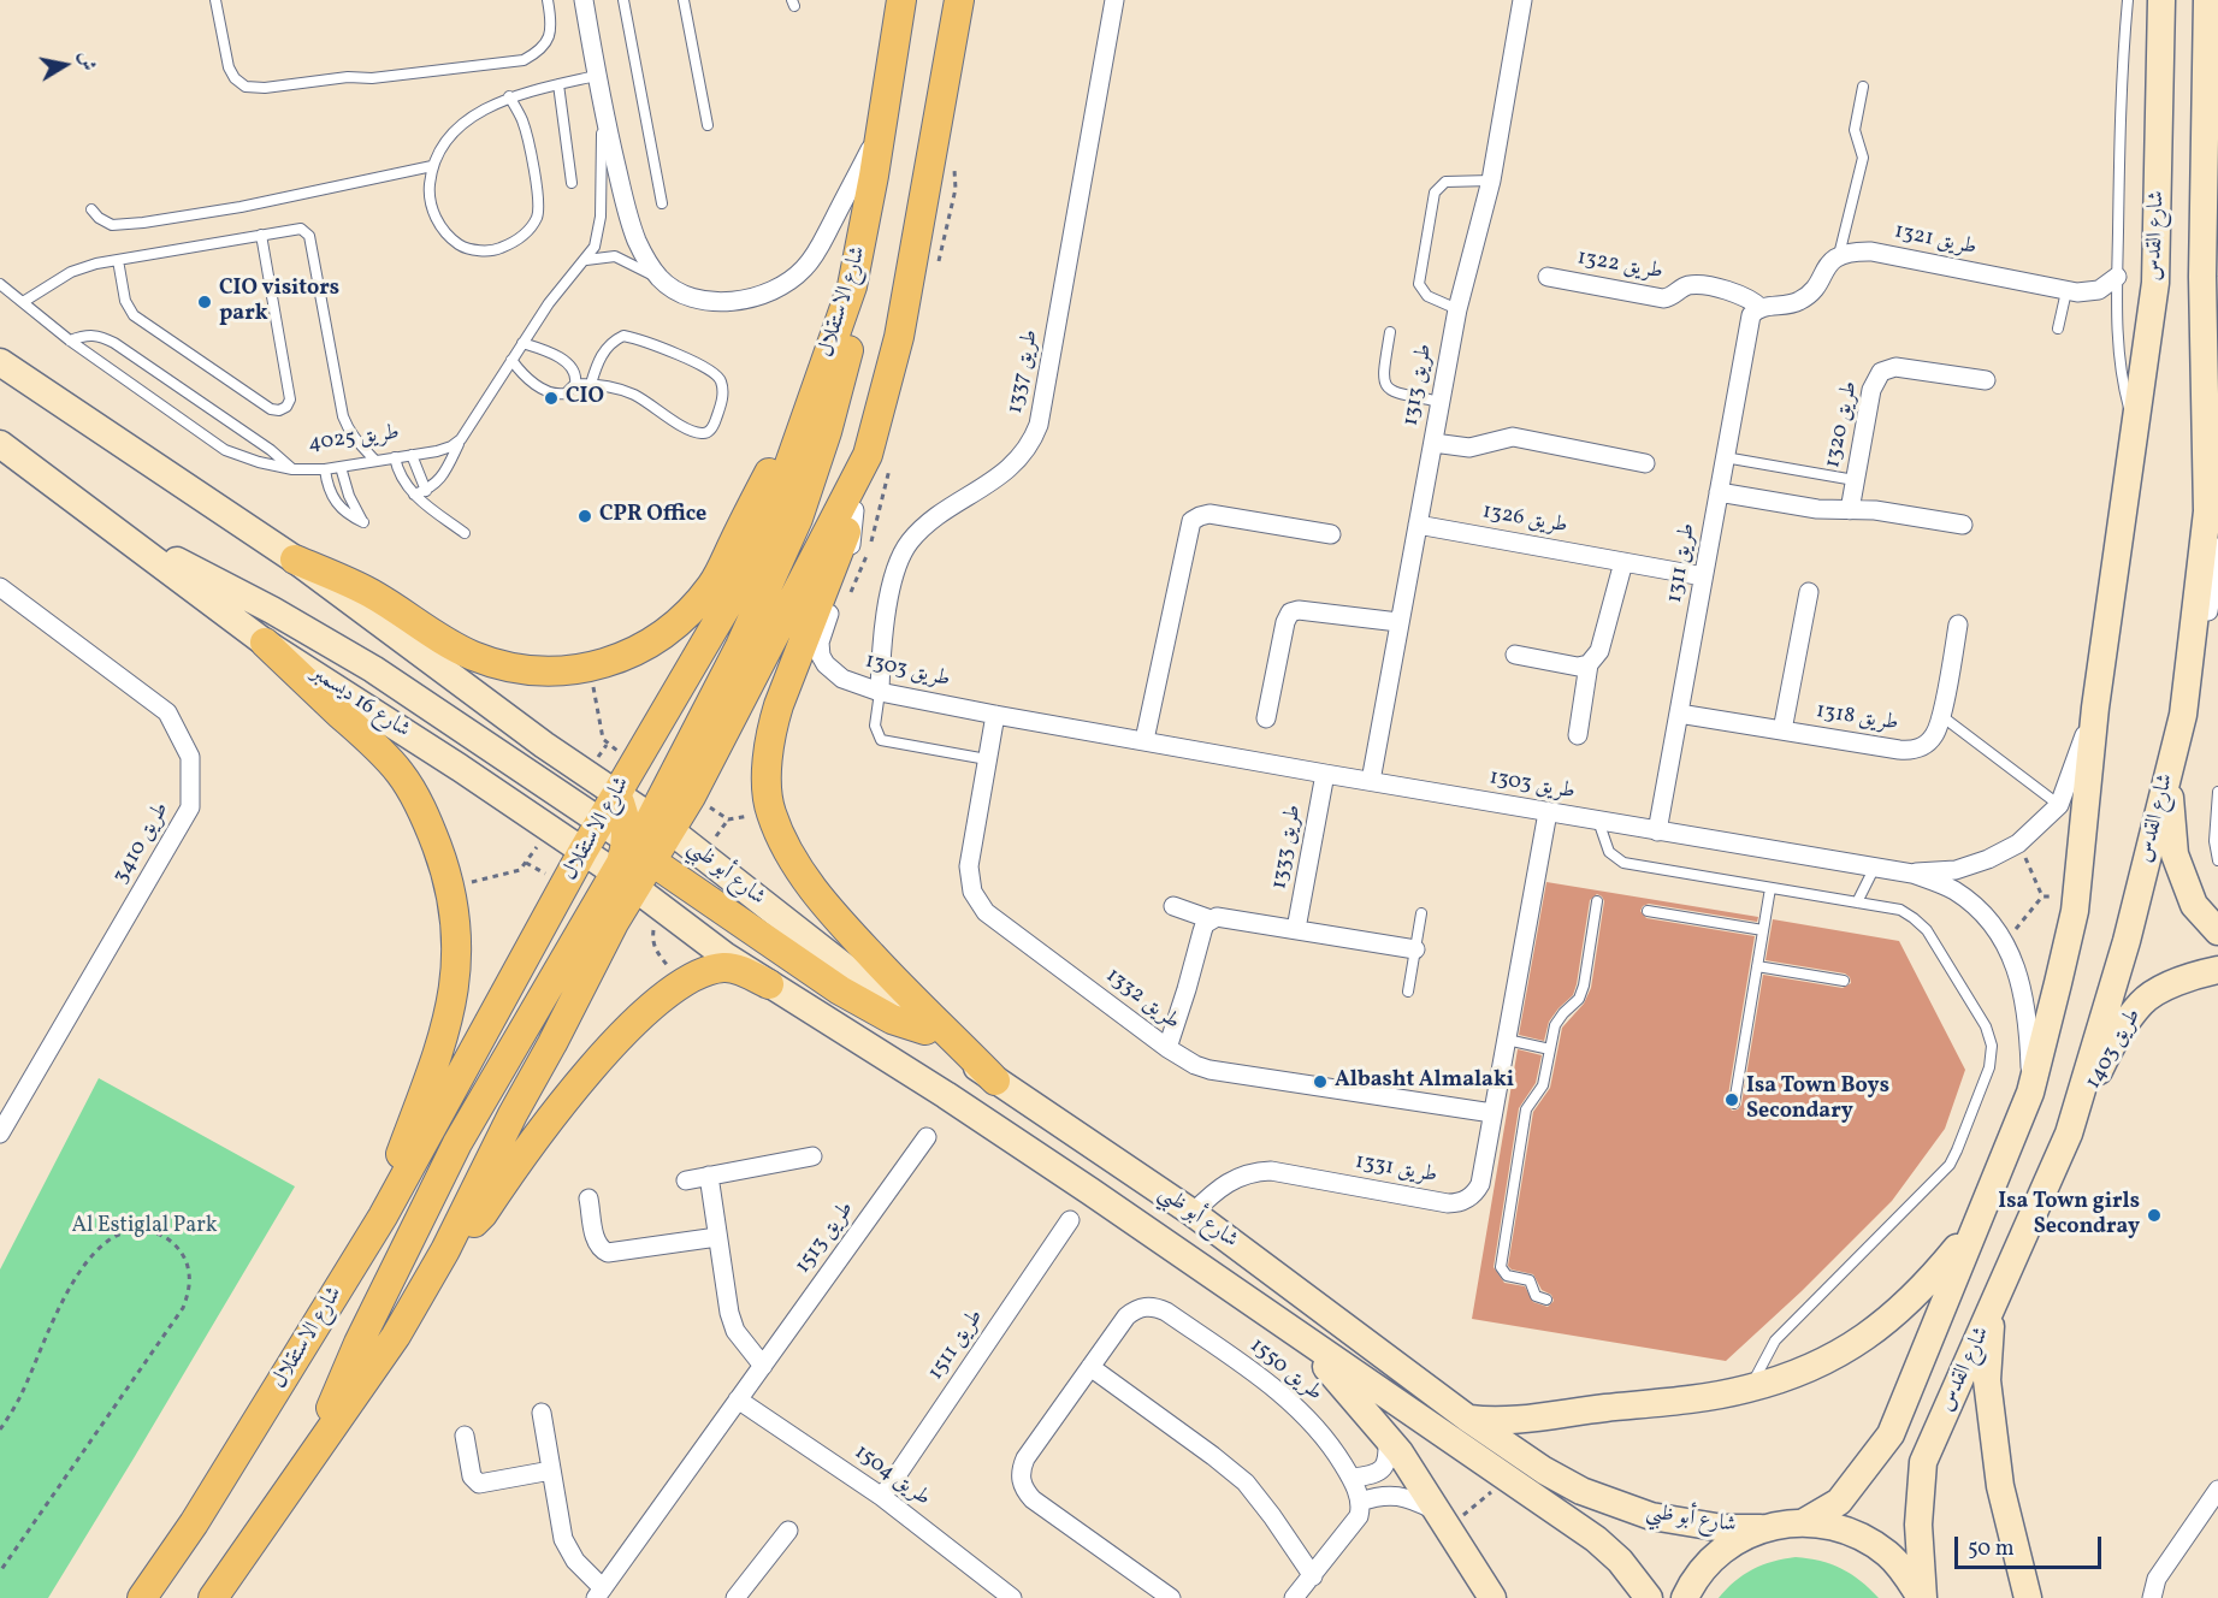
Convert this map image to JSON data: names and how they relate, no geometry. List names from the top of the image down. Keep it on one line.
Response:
{"streets":{"main road":["شارع القدس","شارع الاستقلال","شارع 16 ديسمبر","شارع أبو ظبي","طريق 1403"],"street":["طريق 1321","طريق 1322","طريق 1337","طريق 1313","طريق 1320","طريق 1326","طريق 1311","طريق 1303","طريق 1318","طريق 3410","طريق 1333","طريق 1332","طريق 1331","طريق 1513","طريق 1511","طريق 1550","طريق 1504"],"lane":["طريق 4025"]},"crossings":[["شارع القدس","طريق 1303"],["شارع القدس","طريق 1403"],["طريق 1322","طريق 1311"],["شارع الاستقلال","شارع 16 ديسمبر"],["طريق 1337","طريق 1303"],["طريق 1313","طريق 1326"],["طريق 1313","طريق 1303"],["طريق 1326","طريق 1311"],["طريق 1311","طريق 1303"],["طريق 1311","طريق 1318"],["طريق 1303","طريق 1333"],["طريق 1303","طريق 1332"],["طريق 1303","طريق 1331"],["شارع أبو ظبي","طريق 1331"],["طريق 1332","طريق 1331"],["طريق 1513","طريق 1504"],["طريق 1511","طريق 1504"]],"parks":["Al Estiglal Park"],"places":["CIO visitors park","CIO","CPR Office","Albasht Almalaki","Isa Town Boys Secondary","Isa Town girls Secondray"],"scale_bar":"50 m","north":"right"}
